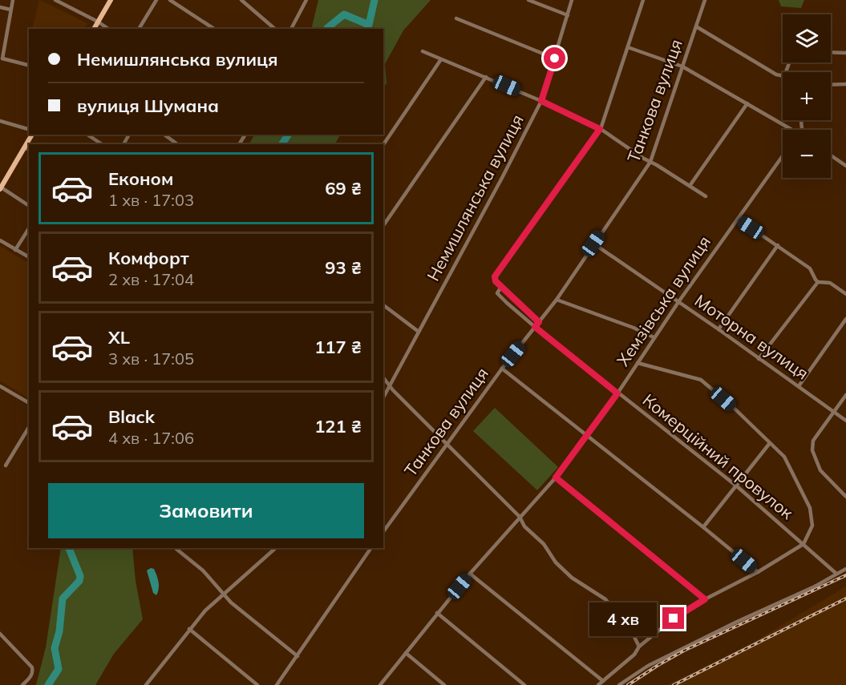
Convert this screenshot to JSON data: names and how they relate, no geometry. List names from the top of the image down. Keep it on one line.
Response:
{"streets":{"street":["Танкова вулиця","Немишлянська вулиця","Хемзівська вулиця","Моторна вулиця","Комерційний провулок"]},"crossings":[["Танкова вулиця","Моторна вулиця"],["Танкова вулиця","Комерційний провулок"],["Хемзівська вулиця","Моторна вулиця"],["Хемзівська вулиця","Комерційний провулок"]],"page":{"map_buttons":["+","−"],"banner":["Немишлянська вулиця","вулиця Шумана"],"list":[{"name":"Економ","note":"1 хв · 17:03","value":"69 ₴"},{"name":"Комфорт","note":"2 хв · 17:04","value":"93 ₴"},{"name":"XL","note":"3 хв · 17:05","value":"117 ₴"},{"name":"Black","note":"4 хв · 17:06","value":"121 ₴"}],"buttons":"Замовити","bubble":"4 хв"}}
